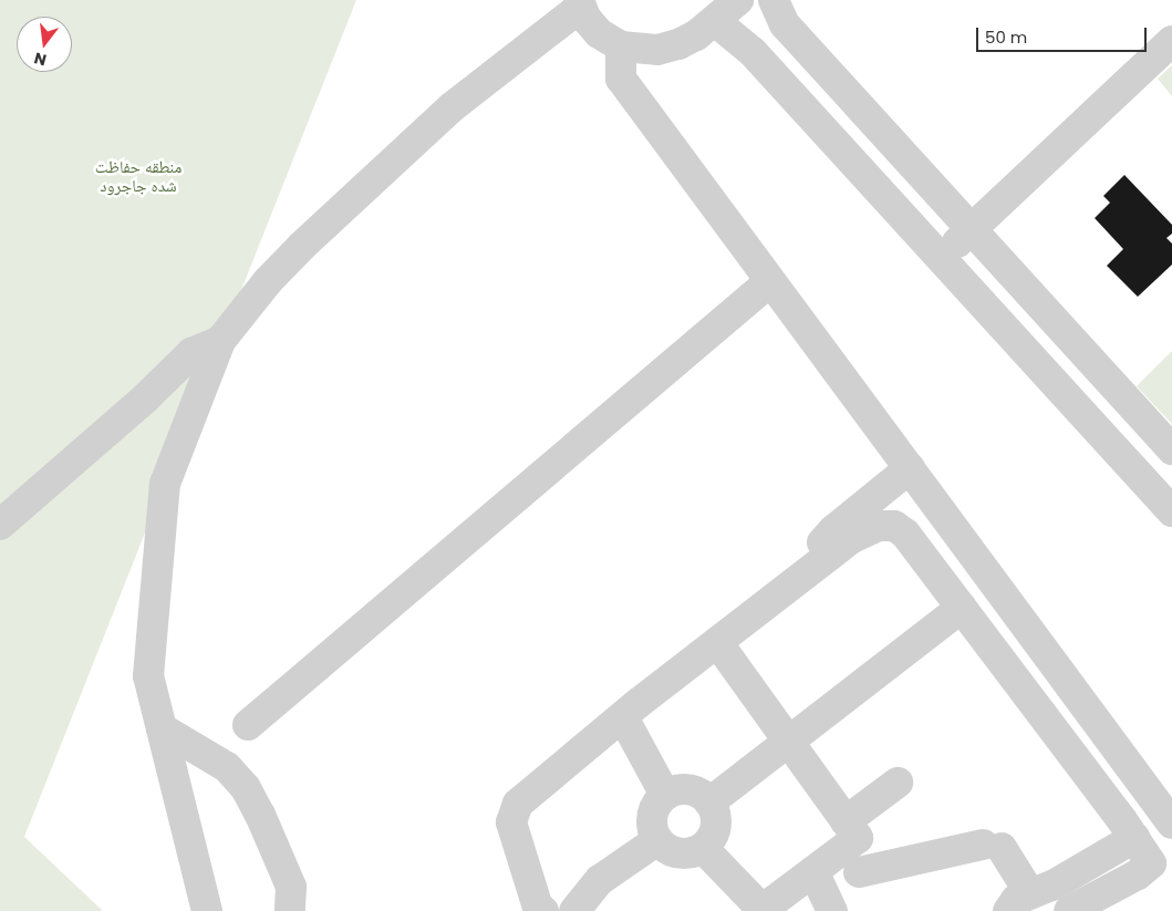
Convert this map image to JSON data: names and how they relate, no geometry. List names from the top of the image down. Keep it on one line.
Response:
{"parks":["منطقه حفاظت شده جاجرود"],"scale_bar":"50 m","north":"bottom"}
